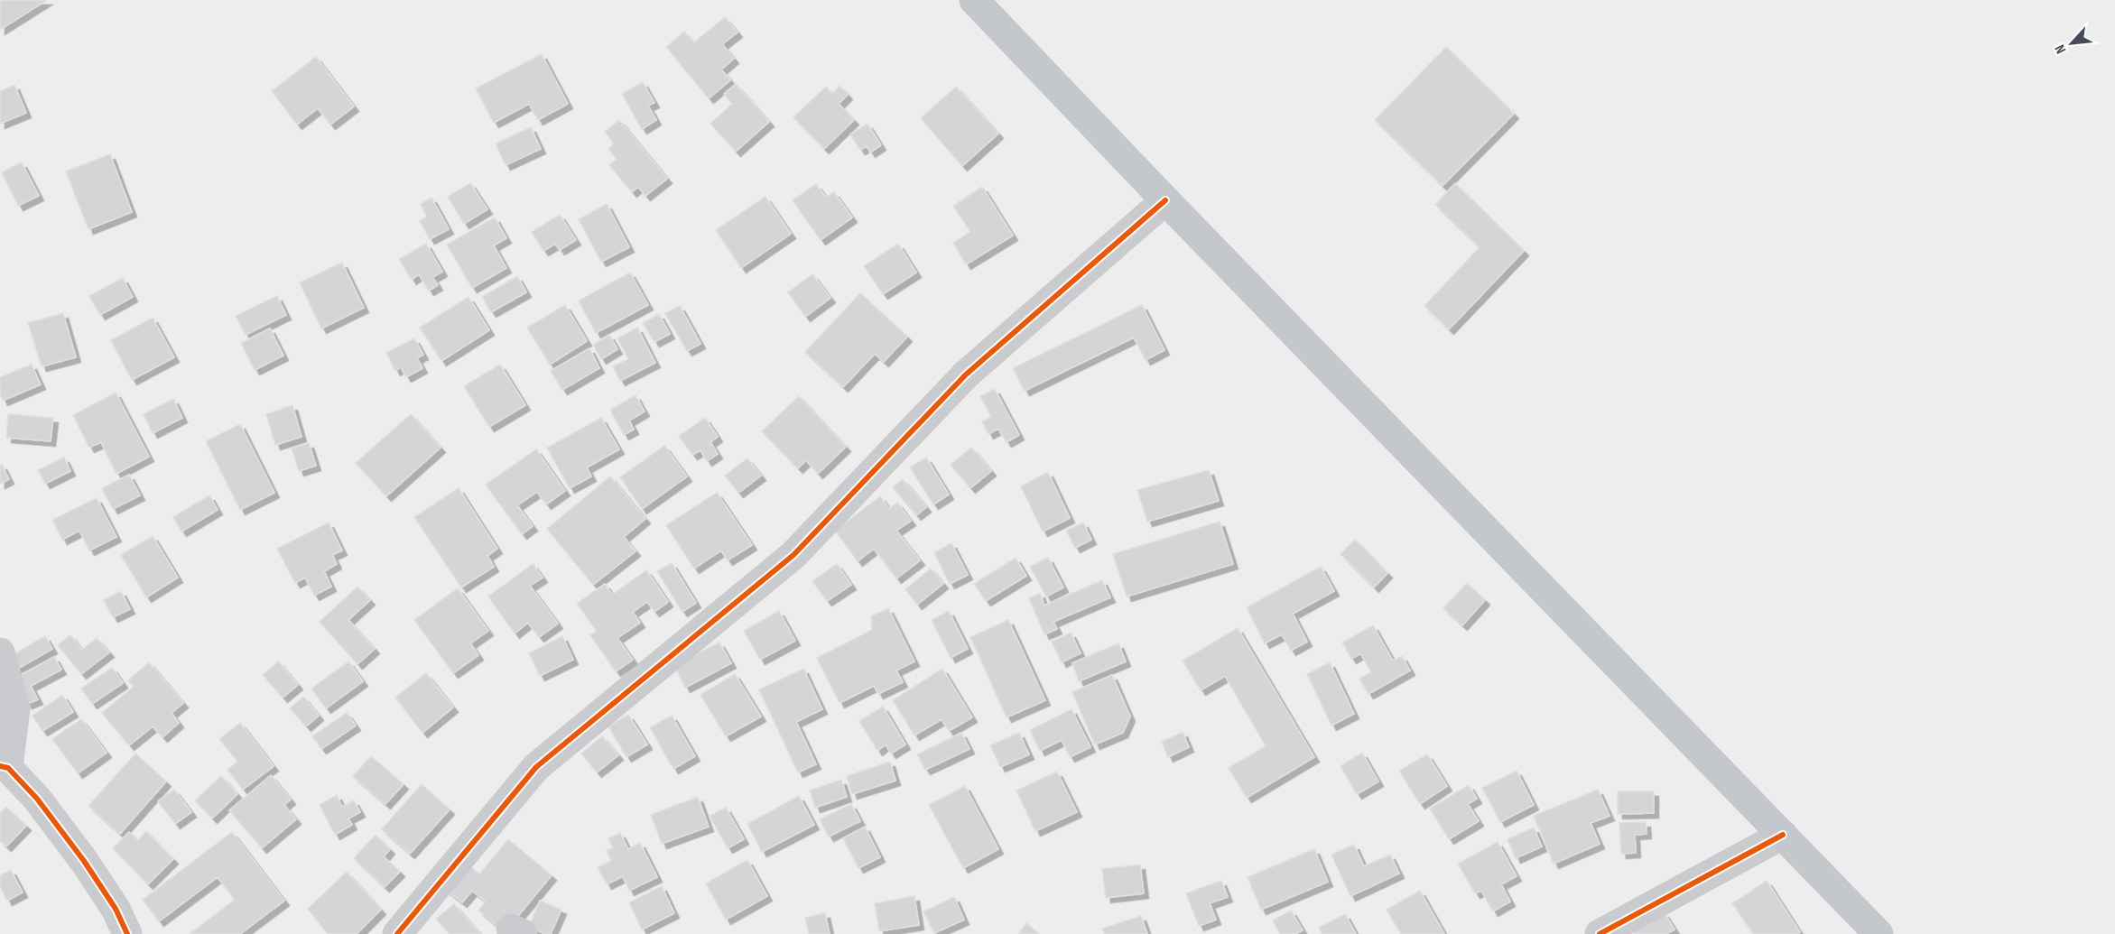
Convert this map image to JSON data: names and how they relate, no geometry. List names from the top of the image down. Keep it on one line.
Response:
{"north":"bottom left"}
